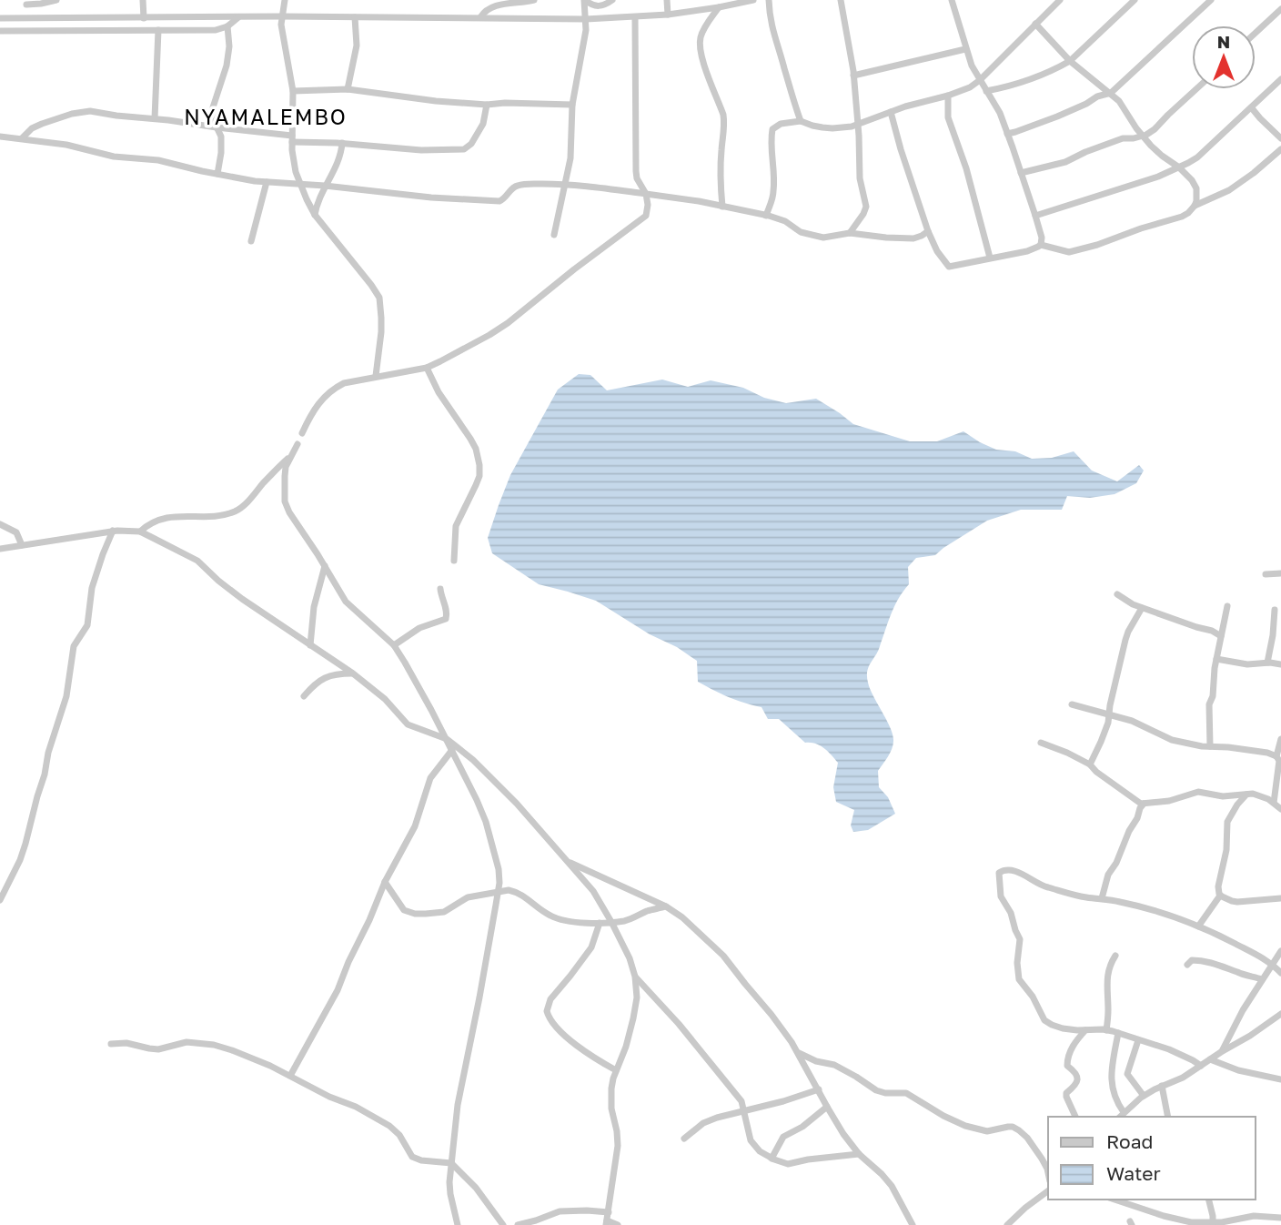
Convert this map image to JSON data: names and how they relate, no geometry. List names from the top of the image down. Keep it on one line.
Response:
{"districts":["NYAMALEMBO"],"legend":["Road","Water"],"north":"top"}
